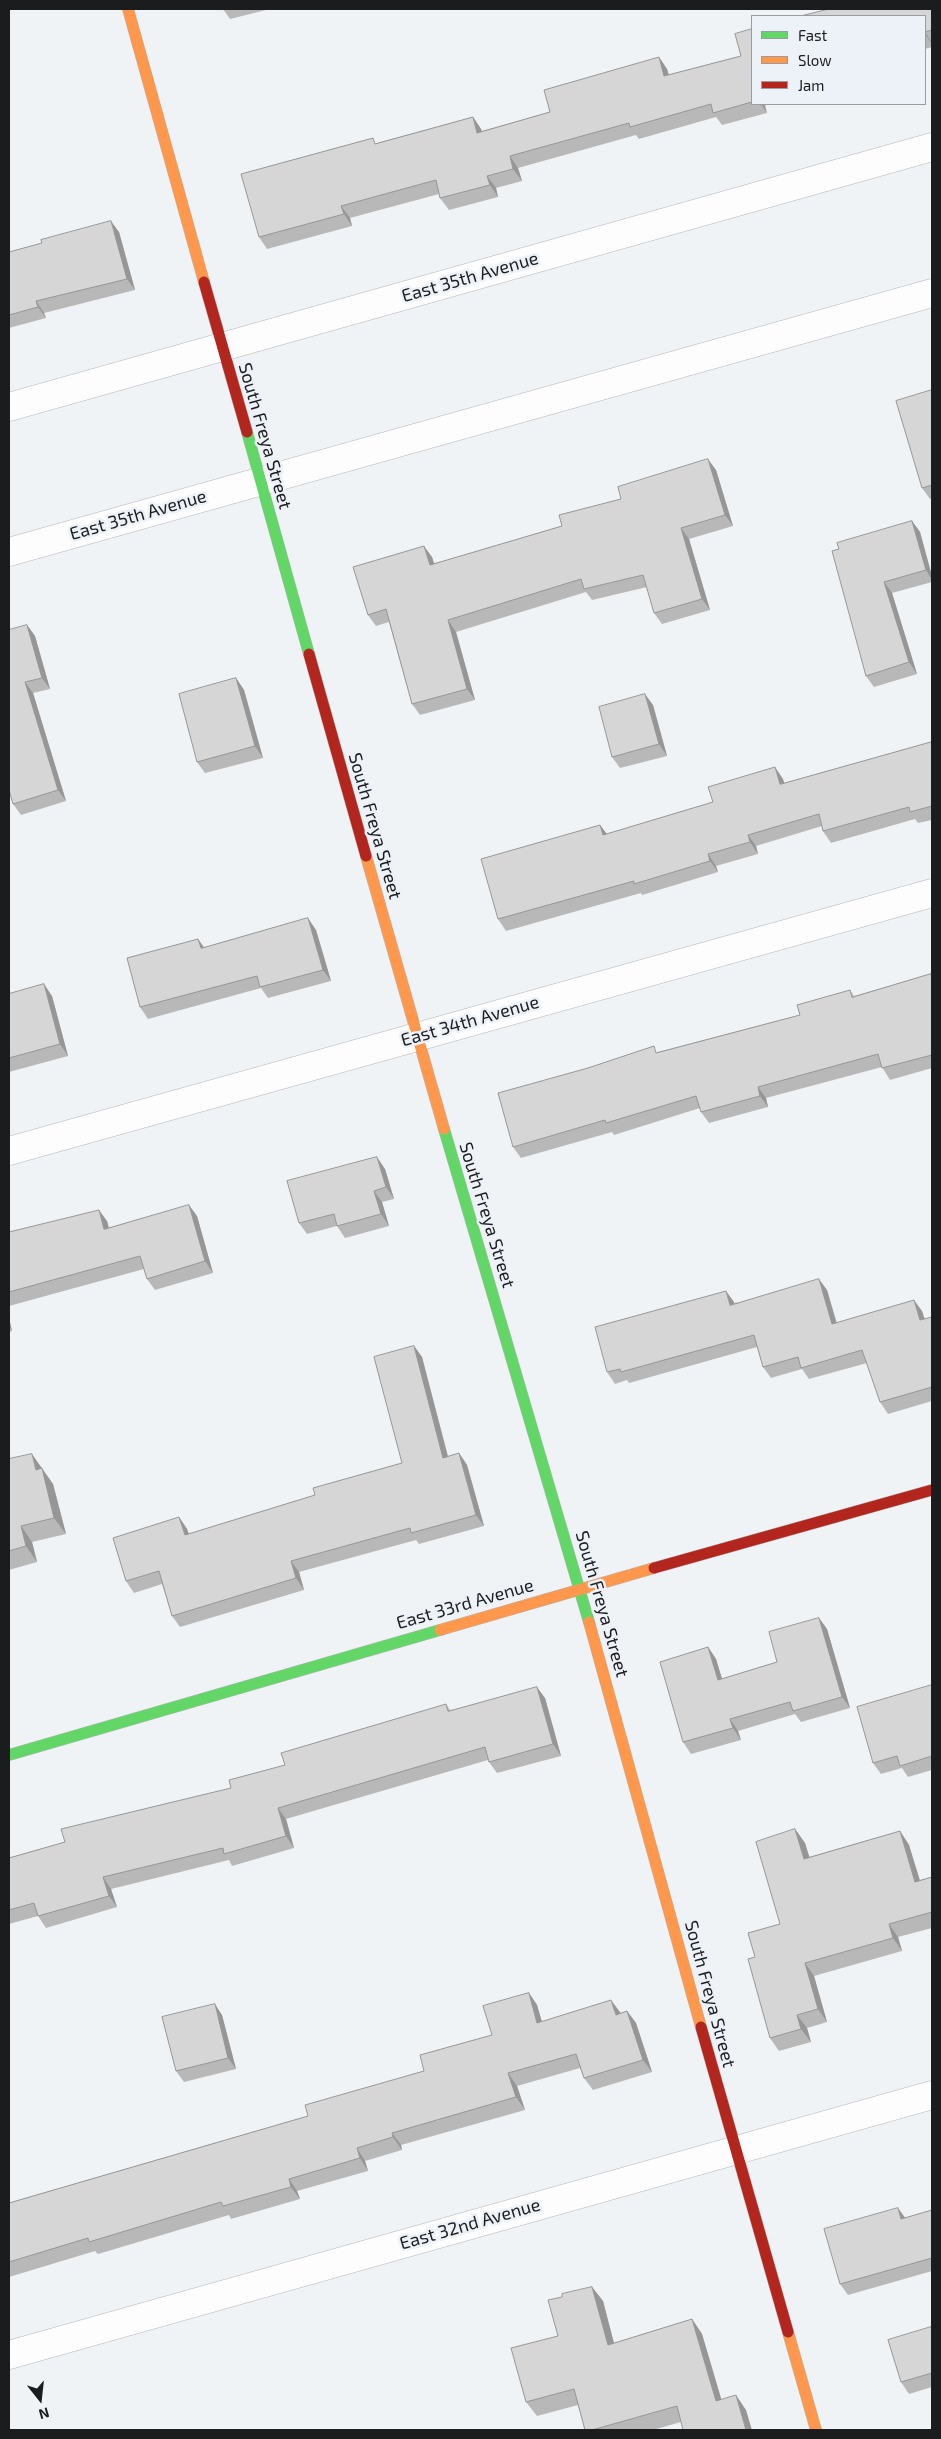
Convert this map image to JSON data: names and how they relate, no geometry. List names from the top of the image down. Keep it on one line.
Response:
{"streets":{"main road":["South Freya Street","East 33rd Avenue"],"street":["East 35th Avenue","East 34th Avenue","East 32nd Avenue"]},"crossings":[["East 35th Avenue","South Freya Street"],["South Freya Street","East 34th Avenue"],["South Freya Street","East 33rd Avenue"],["South Freya Street","East 32nd Avenue"]],"legend":["Fast","Slow","Jam"],"north":"bottom"}
